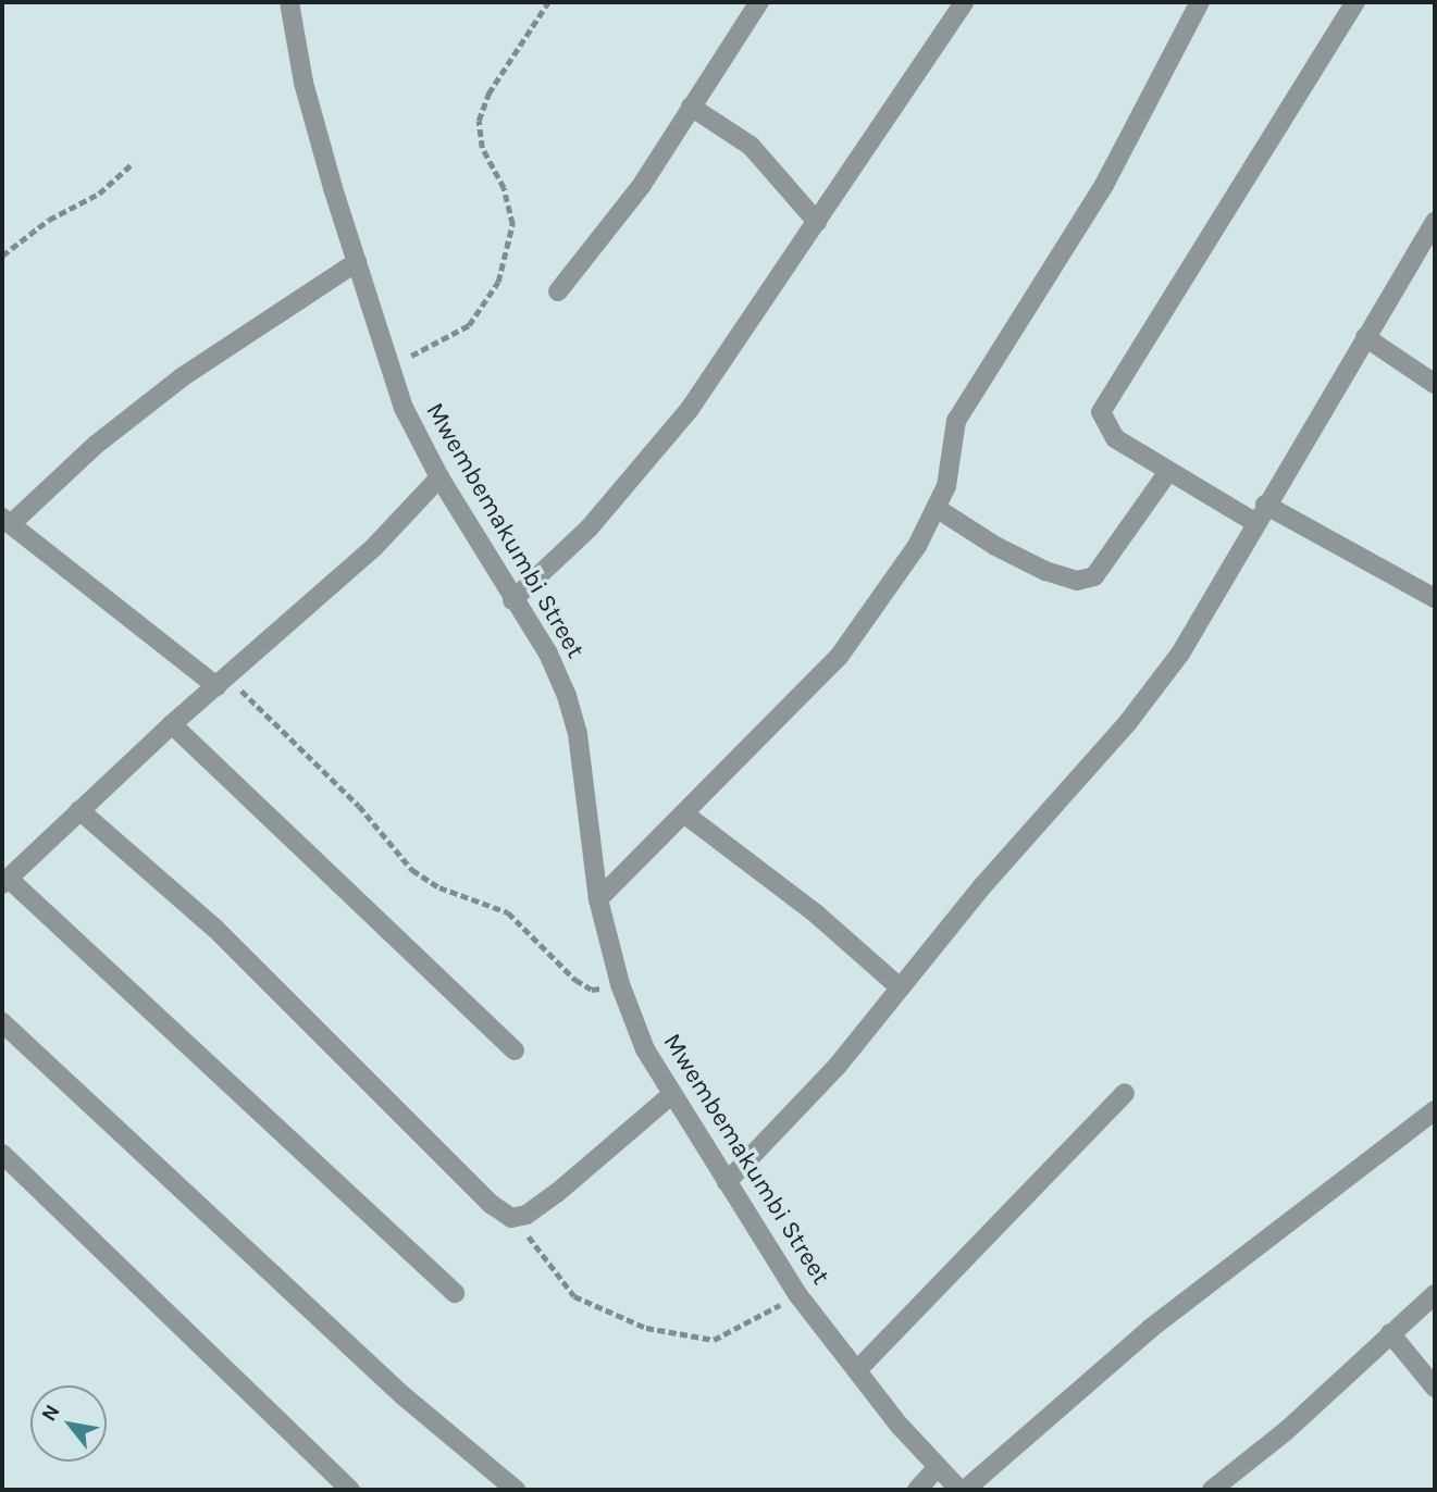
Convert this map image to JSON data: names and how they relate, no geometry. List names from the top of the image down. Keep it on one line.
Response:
{"streets":{"street":["Mwembemakumbi Street"]},"north":"top left"}
